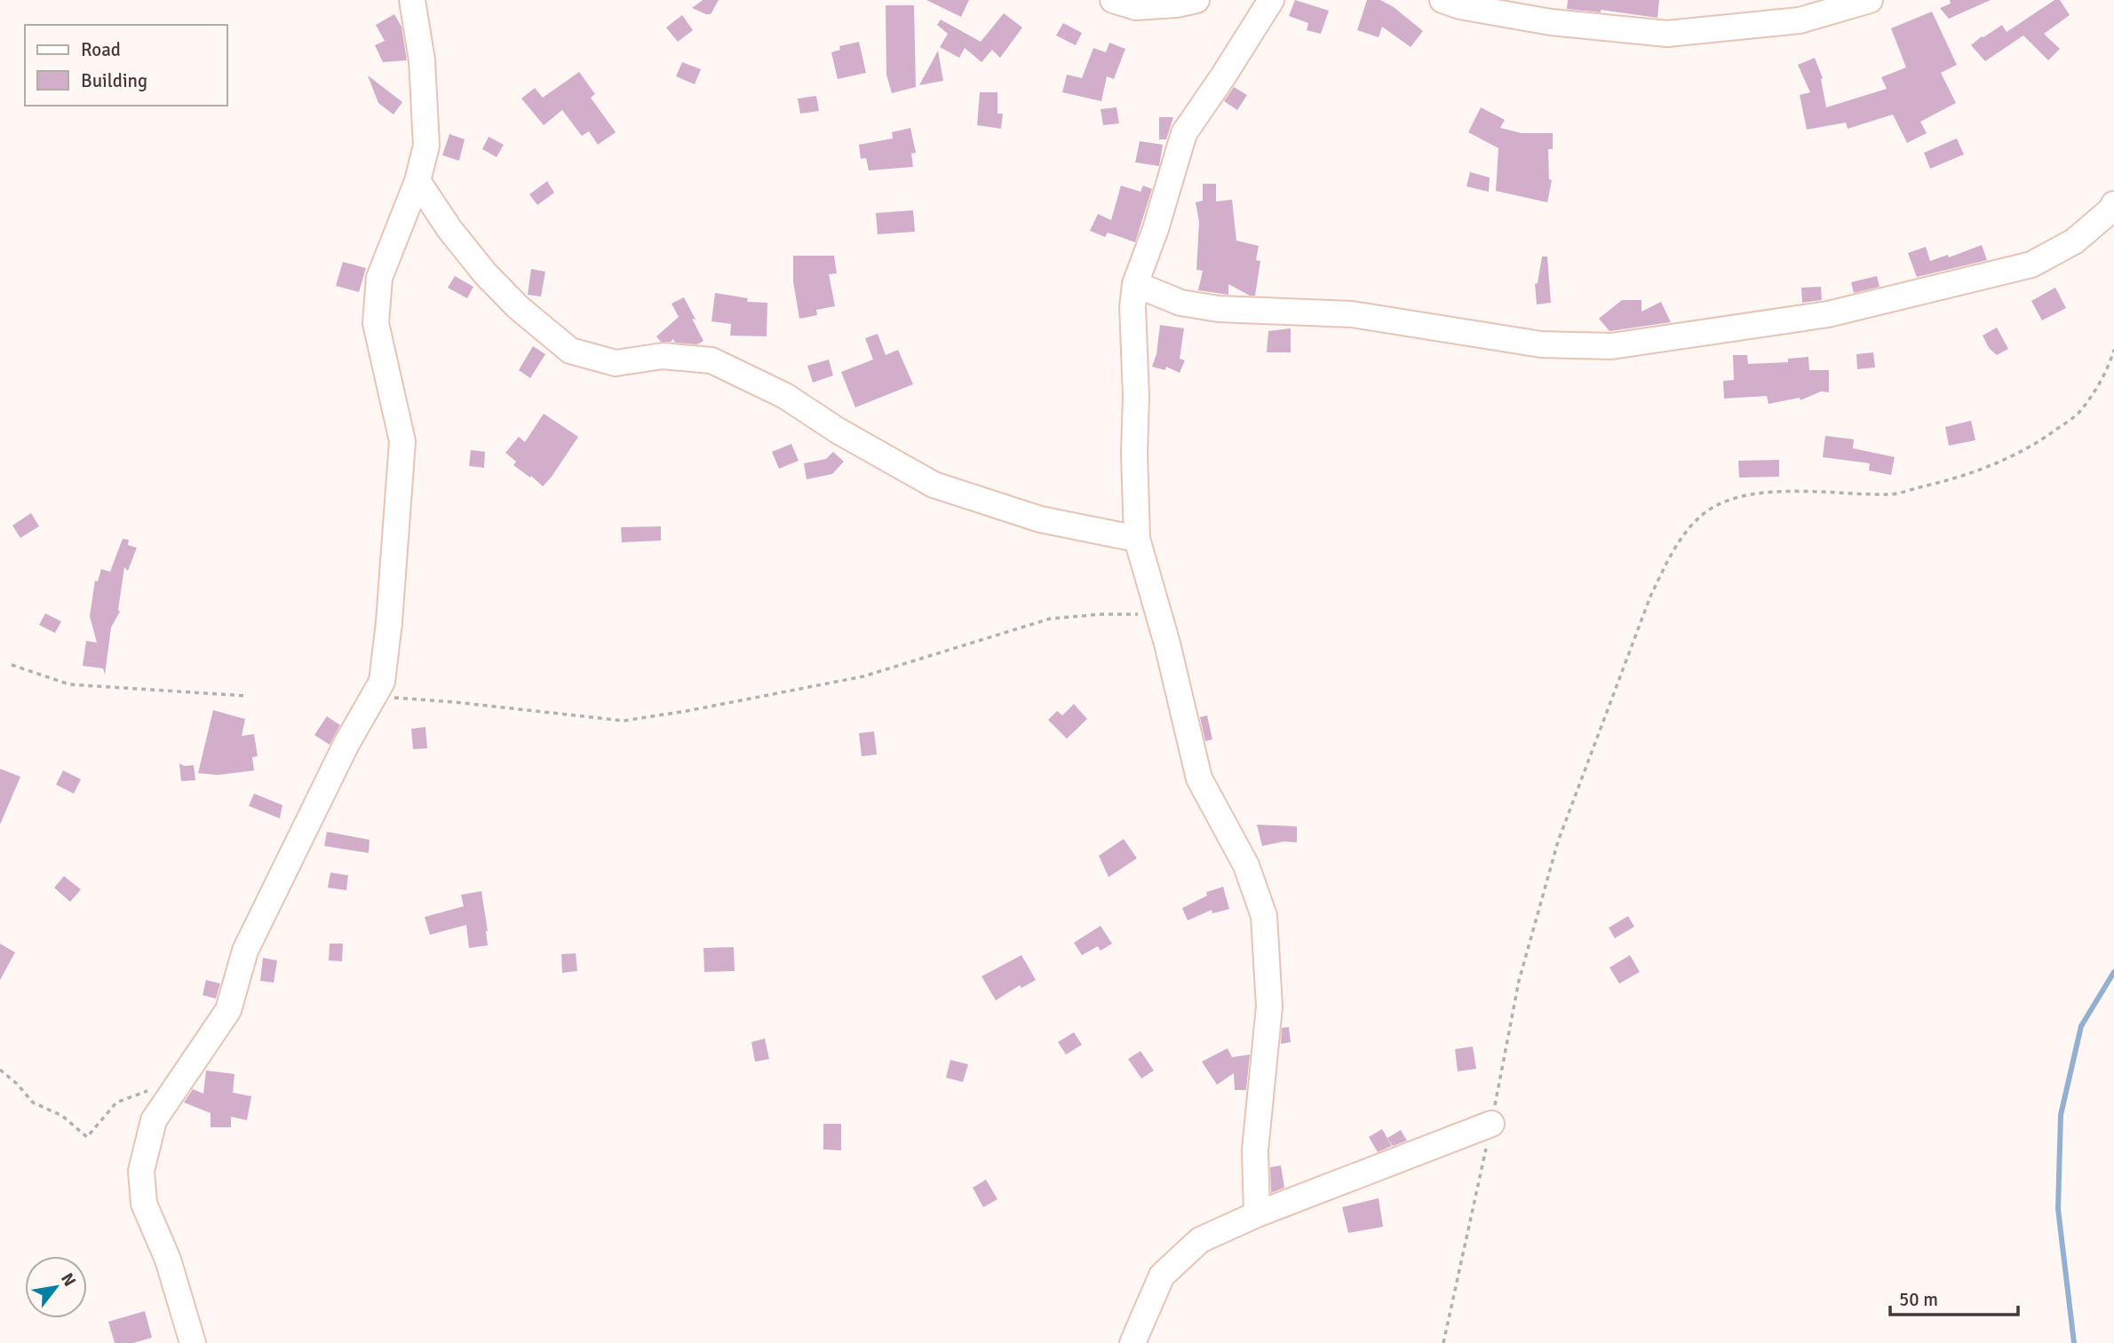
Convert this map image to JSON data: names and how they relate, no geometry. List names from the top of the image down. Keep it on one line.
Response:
{"legend":["Road","Building"],"scale_bar":"50 m","north":"top right"}
